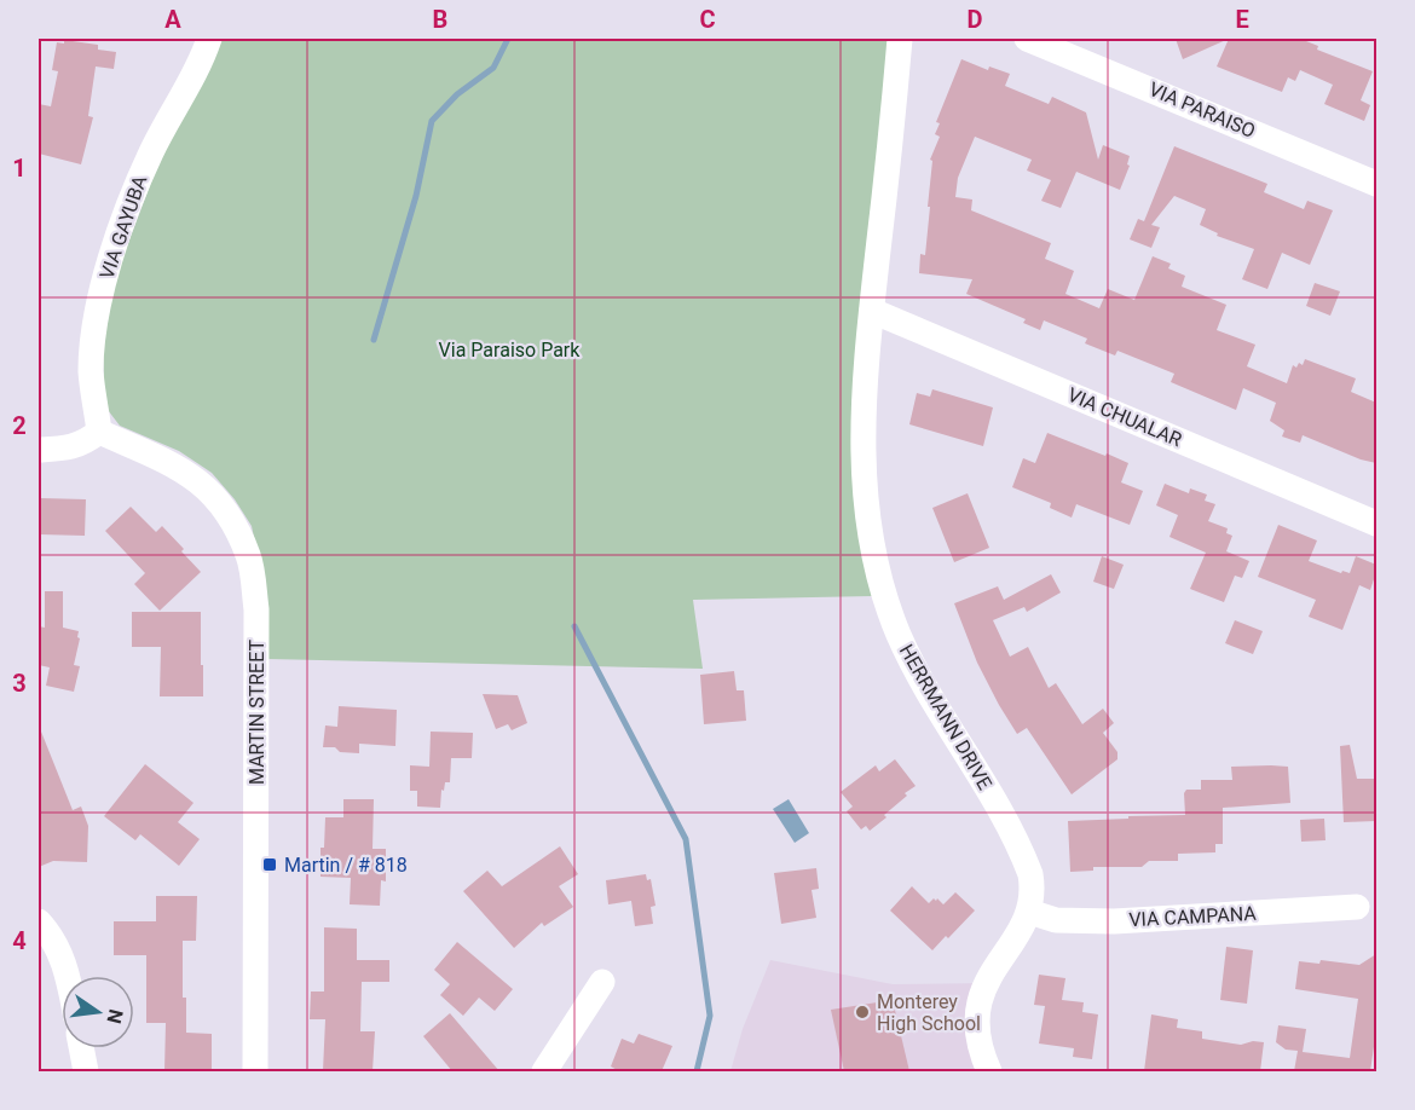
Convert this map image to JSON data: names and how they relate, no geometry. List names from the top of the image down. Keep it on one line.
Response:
{"streets":{"street":["VIA PARAISO","VIA GAYUBA","VIA CHUALAR","MARTIN STREET","HERRMANN DRIVE","VIA CAMPANA"]},"crossings":[["VIA GAYUBA","MARTIN STREET"],["VIA CHUALAR","HERRMANN DRIVE"],["HERRMANN DRIVE","VIA CAMPANA"]],"parks":["Via Paraiso Park"],"places":{"transit":["Martin / # 818"],"other":["Monterey High School"]},"north":"right","grid":{"columns":["A","B","C","D","E"],"rows":["1","2","3","4"]}}
